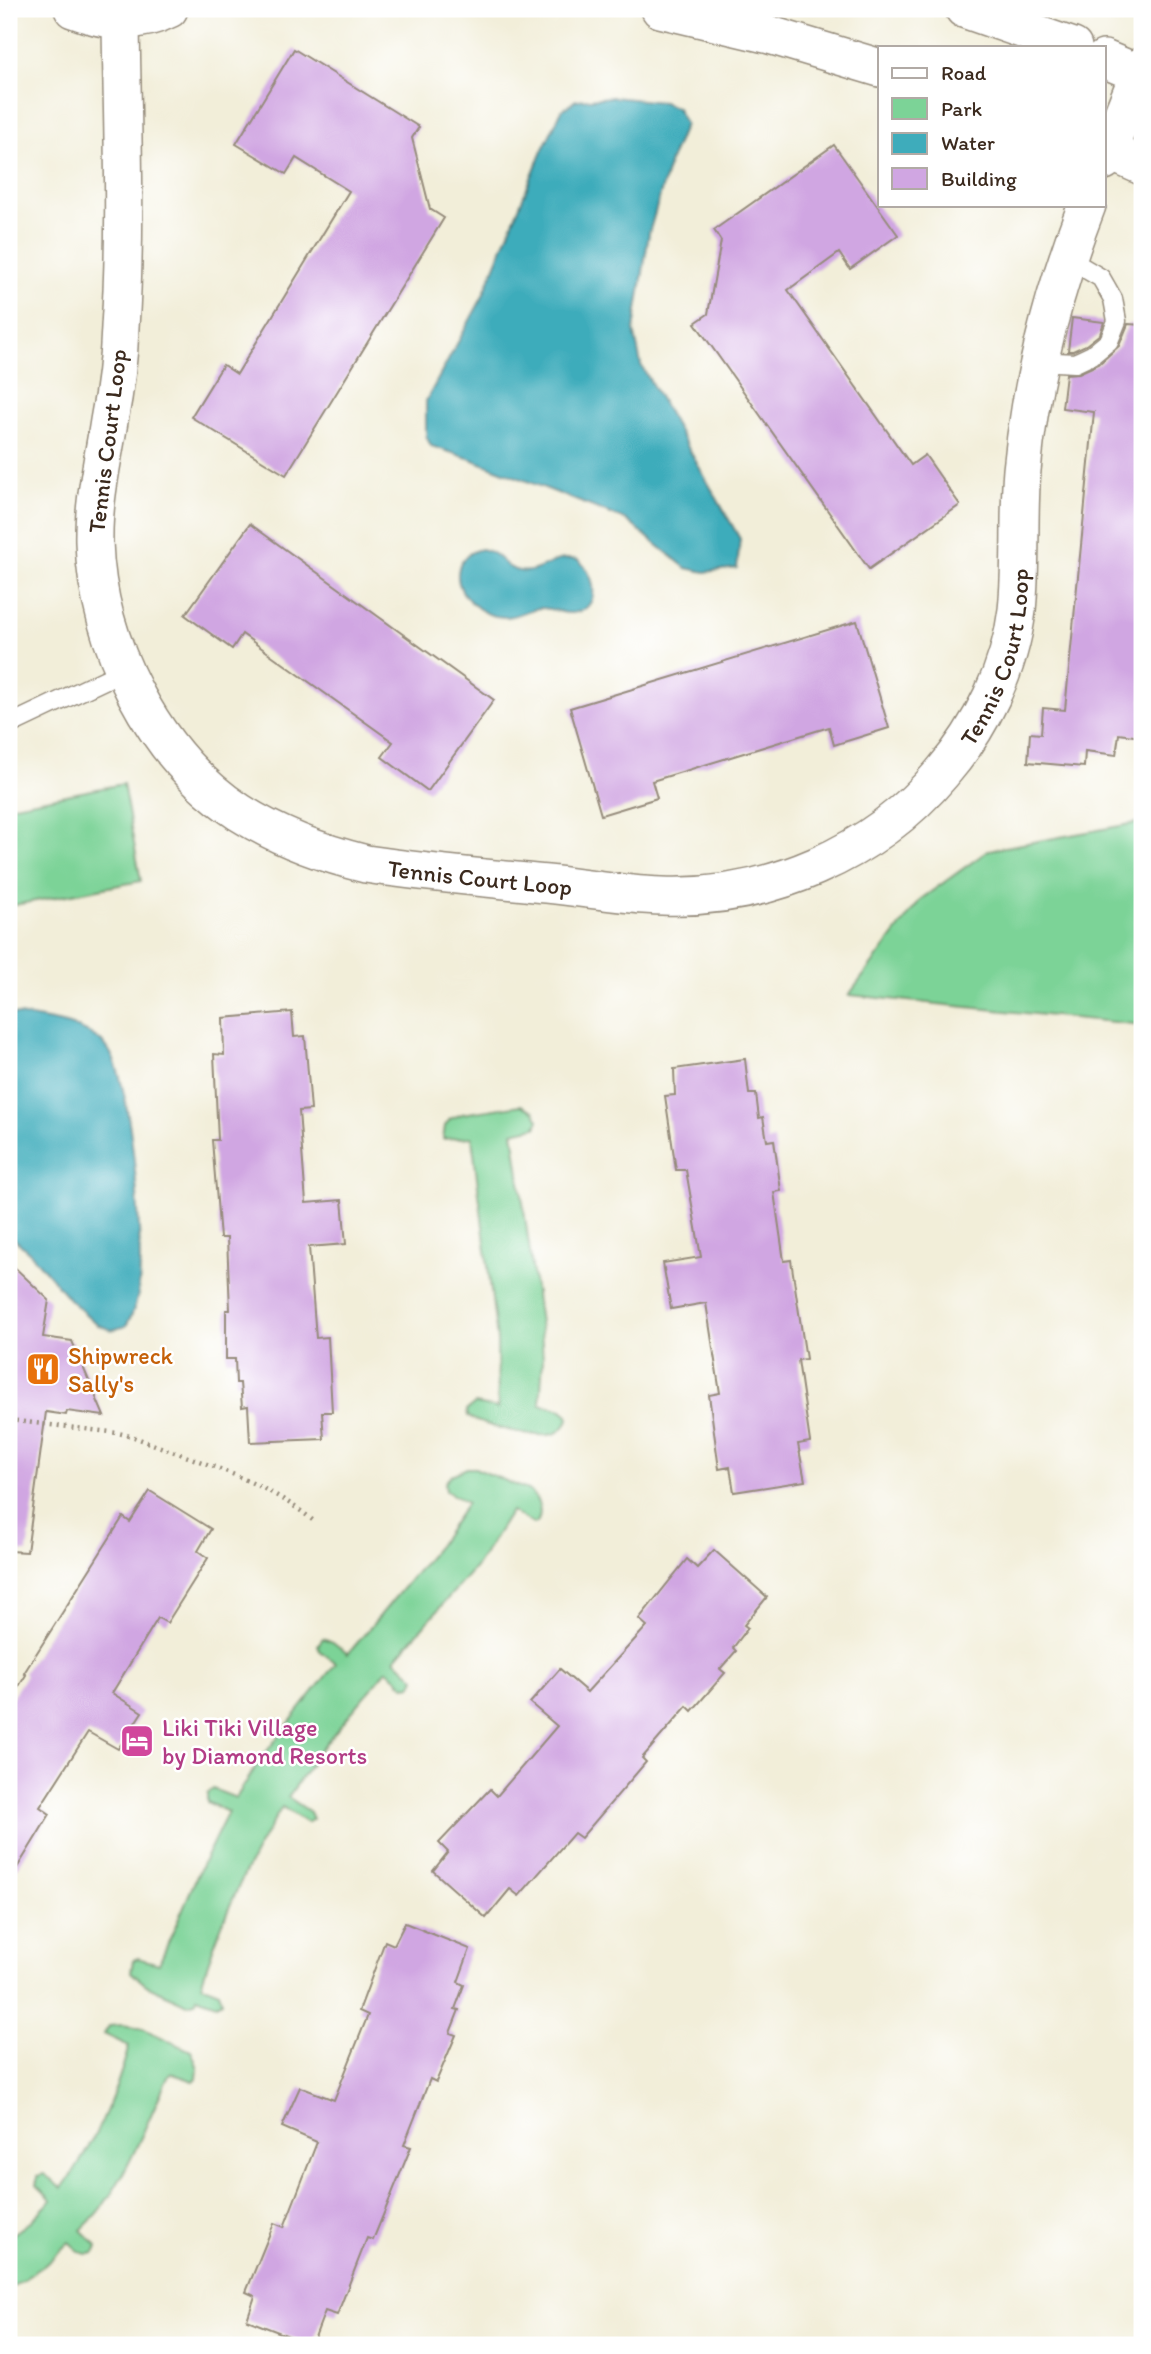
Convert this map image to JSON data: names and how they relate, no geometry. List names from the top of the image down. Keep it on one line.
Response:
{"streets":{"street":["Tennis Court Loop"]},"places":{"restaurant":["Shipwreck Sally's"],"hotel":["Liki Tiki Village by Diamond Resorts"]},"legend":["Road","Park","Water","Building"]}
